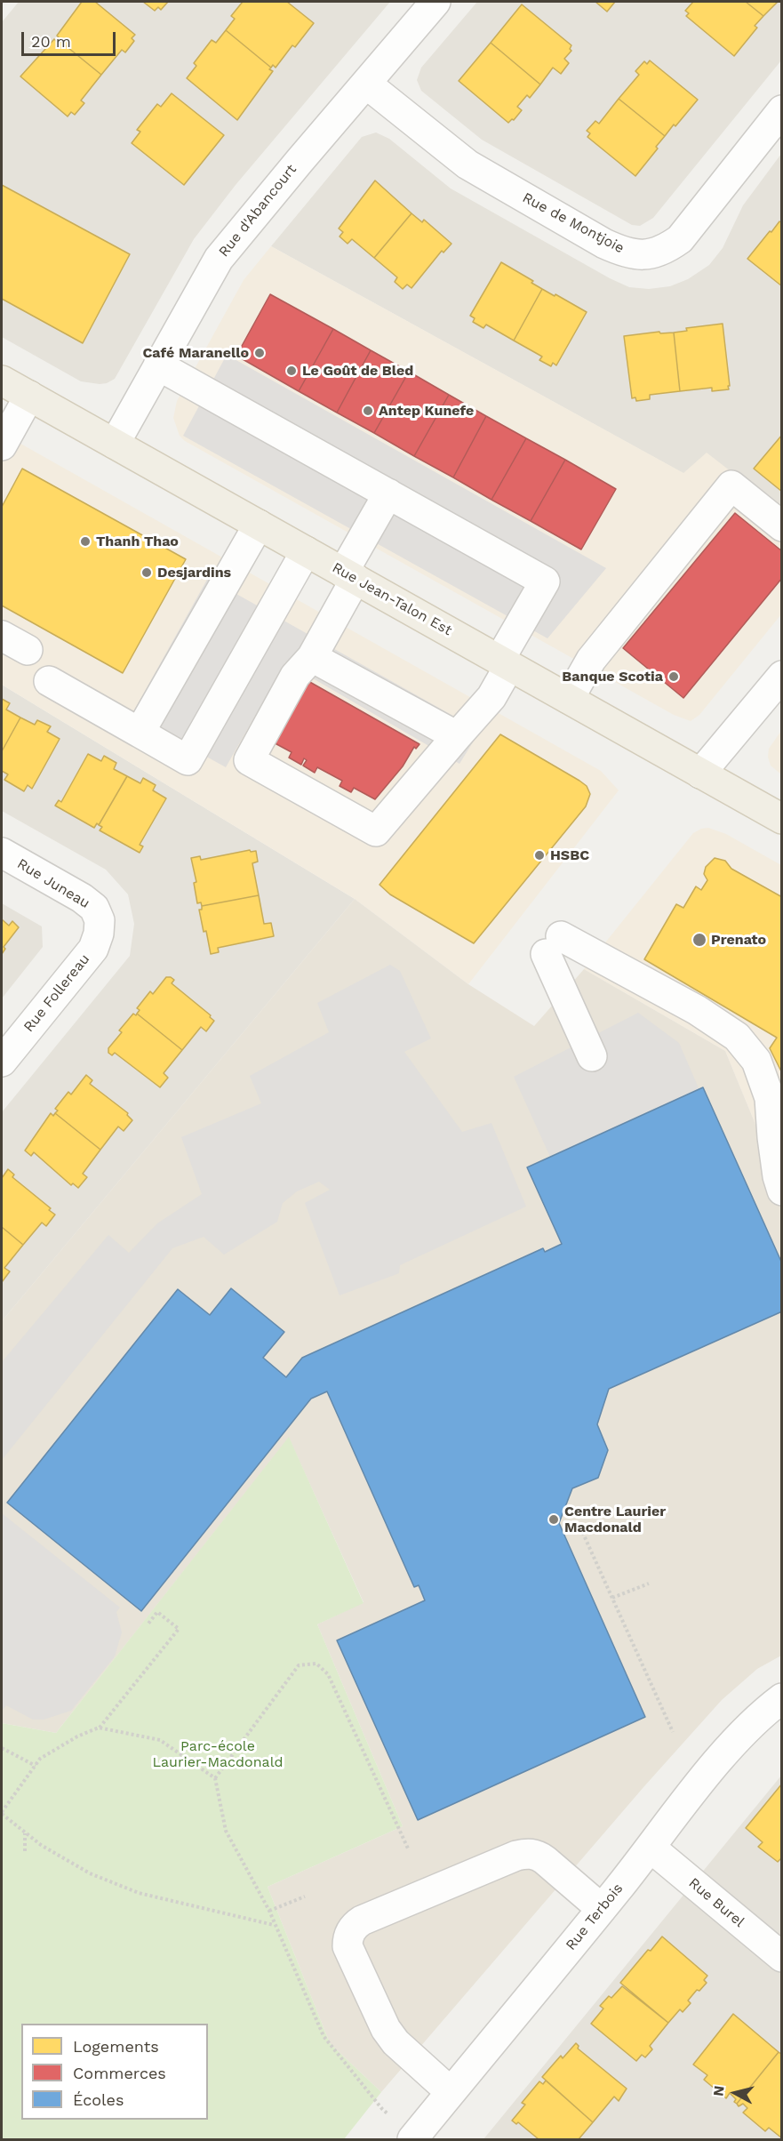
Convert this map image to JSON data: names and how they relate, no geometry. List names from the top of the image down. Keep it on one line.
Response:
{"streets":{"main road":["Rue Jean-Talon Est"],"street":["Rue d'Abancourt","Rue de Montjoie","Rue Juneau","Rue Follereau","Rue Burel","Rue Terbois"]},"crossings":[["Rue d'Abancourt","Rue de Montjoie"],["Rue d'Abancourt","Rue Jean-Talon Est"],["Rue Juneau","Rue Follereau"],["Rue Burel","Rue Terbois"]],"parks":["Parc-école Laurier-Macdonald"],"places":["Café Maranello","Le Goût de Bled","Antep Kunefe","Thanh Thao","Desjardins","Banque Scotia","HSBC","Prenato","Centre Laurier Macdonald"],"legend":["Logements","Commerces","Écoles"],"scale_bar":"20 m","north":"left"}
